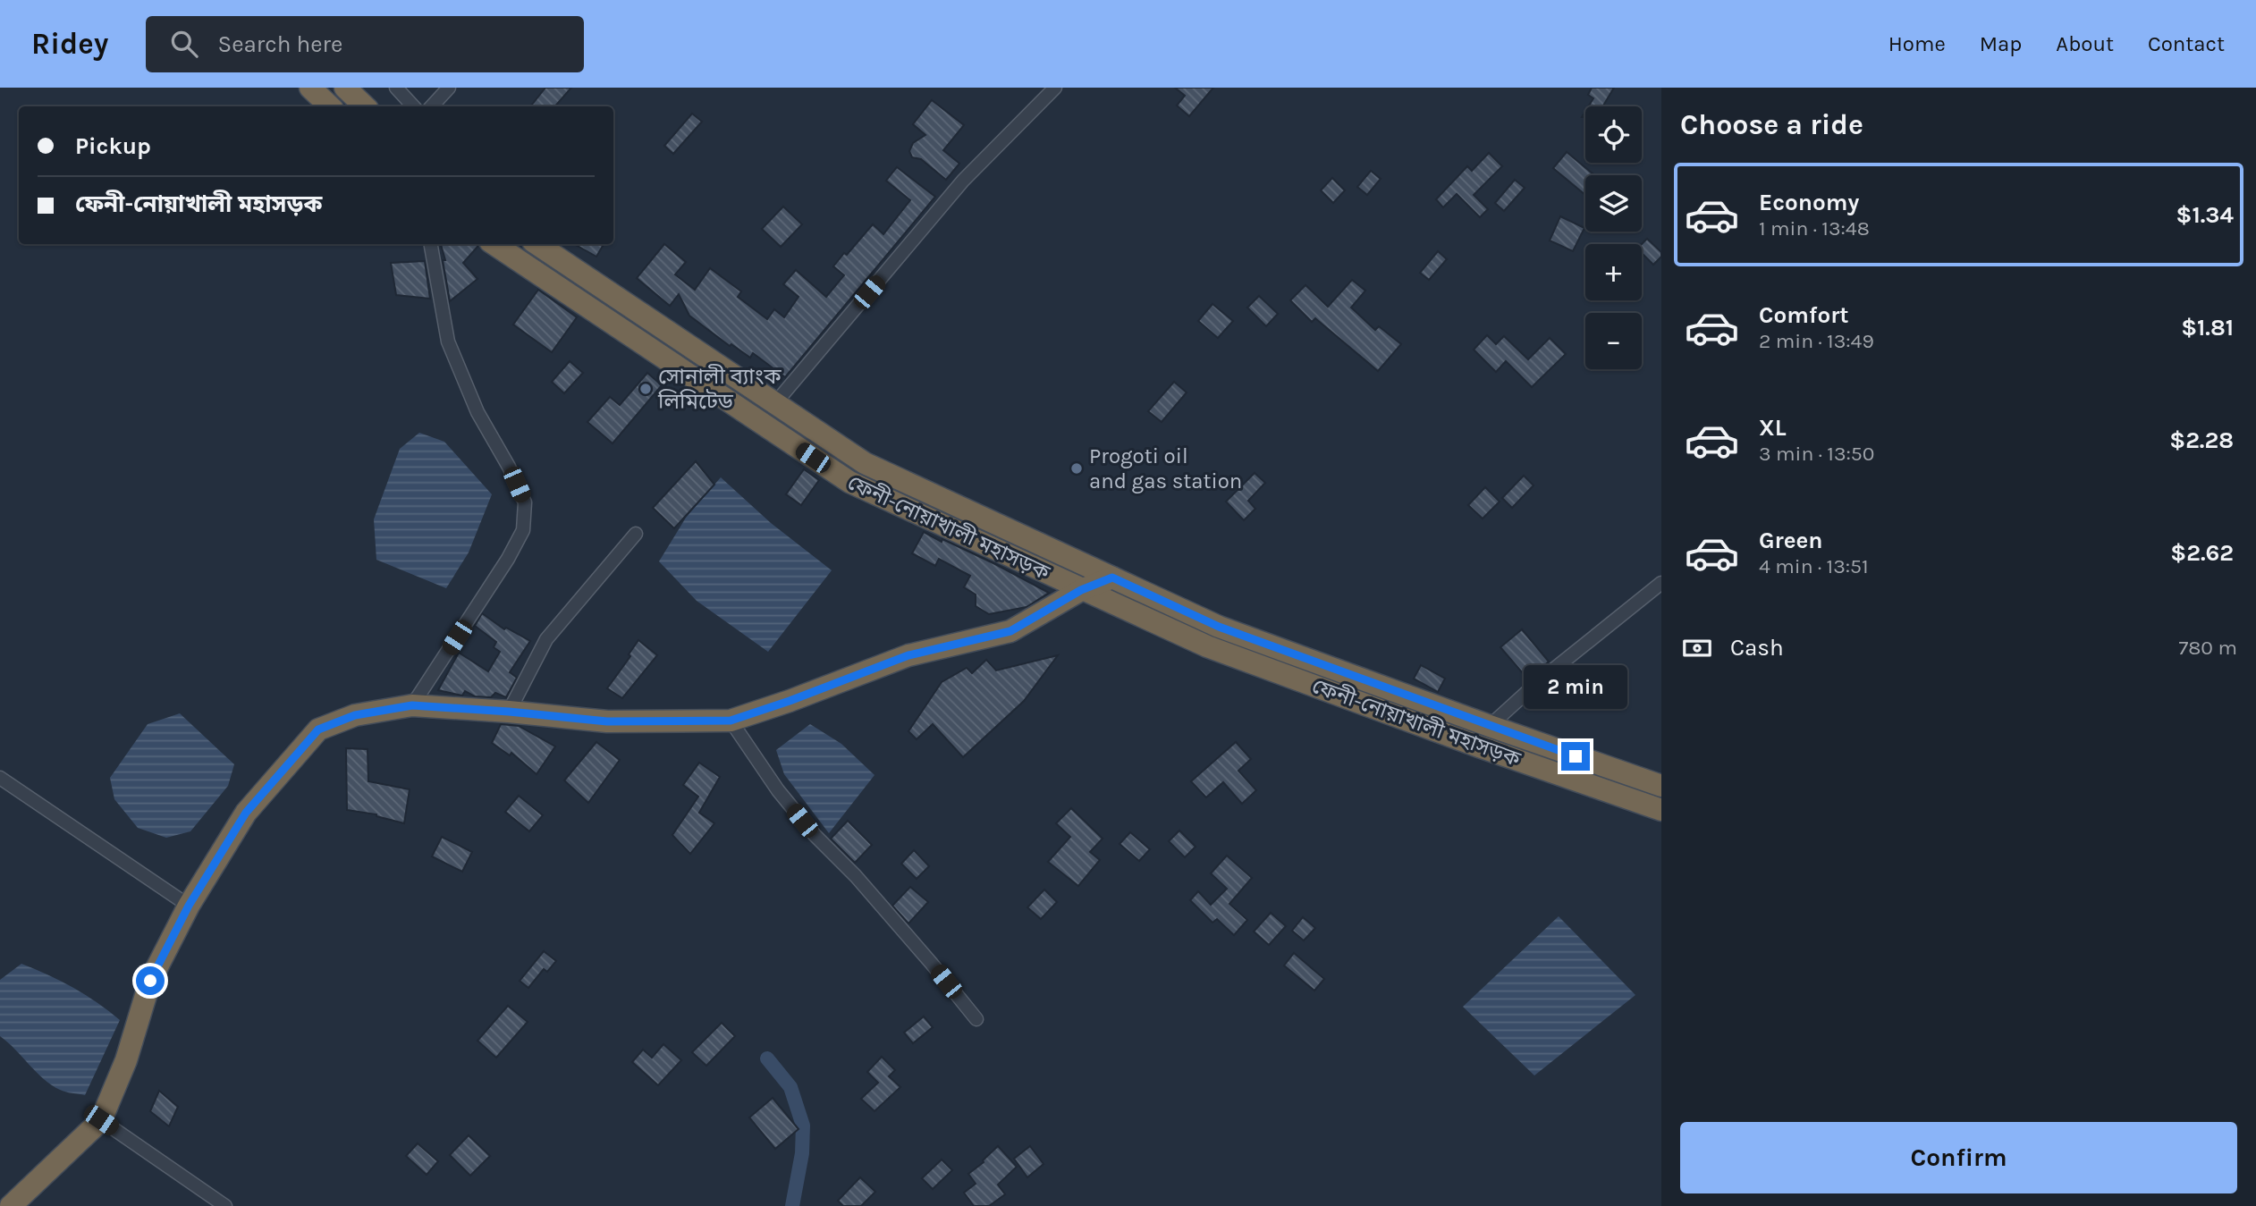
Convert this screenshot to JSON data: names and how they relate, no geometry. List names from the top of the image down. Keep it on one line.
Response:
{"streets":{"highway":["ফেনী-নোয়াখালী মহাসড়ক"]},"places":["সোনালী ব্যাংক লিমিটেড","Progoti oil and gas station"],"page":{"header":"Ridey","search":"Search here","nav":["Home","Map","About","Contact"],"heading":"Choose a ride","map_buttons":["+","−"],"banner":["Pickup","ফেনী-নোয়াখালী মহাসড়ক"],"list":[{"name":"Economy","note":"1 min · 13:48","value":"$1.34"},{"name":"Comfort","note":"2 min · 13:49","value":"$1.81"},{"name":"XL","note":"3 min · 13:50","value":"$2.28"},{"name":"Green","note":"4 min · 13:51","value":"$2.62"}],"pay":["Cash","780 m"],"bubble":"2 min","buttons":"Confirm"}}
